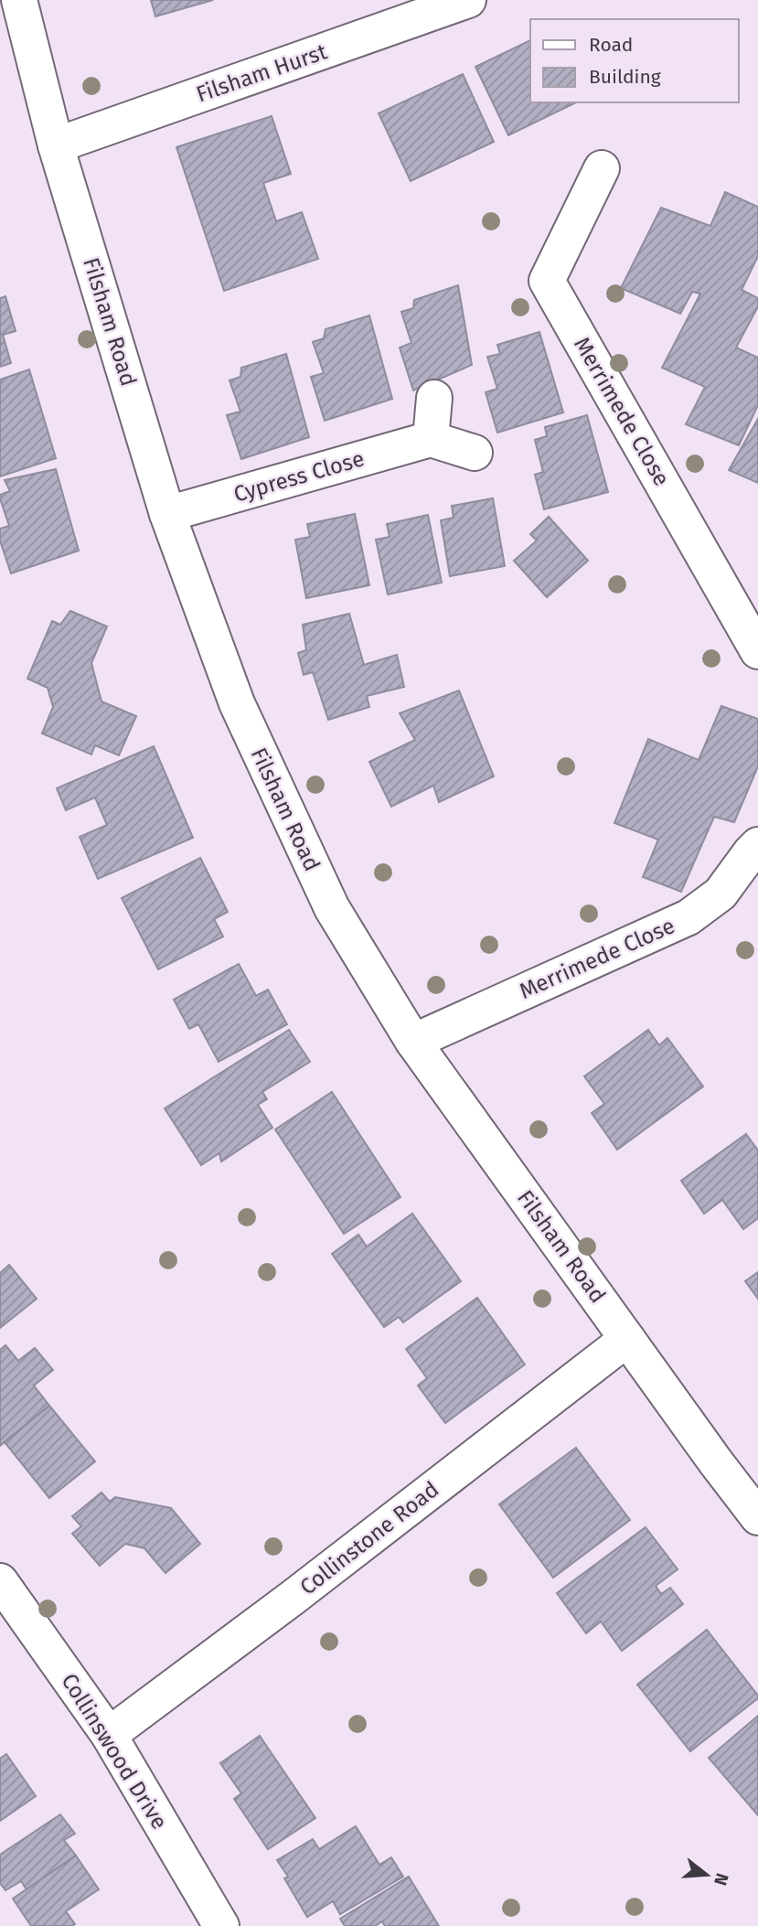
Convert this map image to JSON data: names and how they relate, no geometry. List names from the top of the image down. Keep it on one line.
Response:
{"streets":{"street":["Filsham Hurst","Filsham Road","Merrimede Close","Cypress Close","Collinstone Road","Collinswood Drive"]},"crossings":[["Filsham Hurst","Filsham Road"],["Filsham Road","Merrimede Close"],["Filsham Road","Cypress Close"],["Filsham Road","Collinstone Road"],["Collinstone Road","Collinswood Drive"]],"legend":["Road","Building"],"north":"right"}
